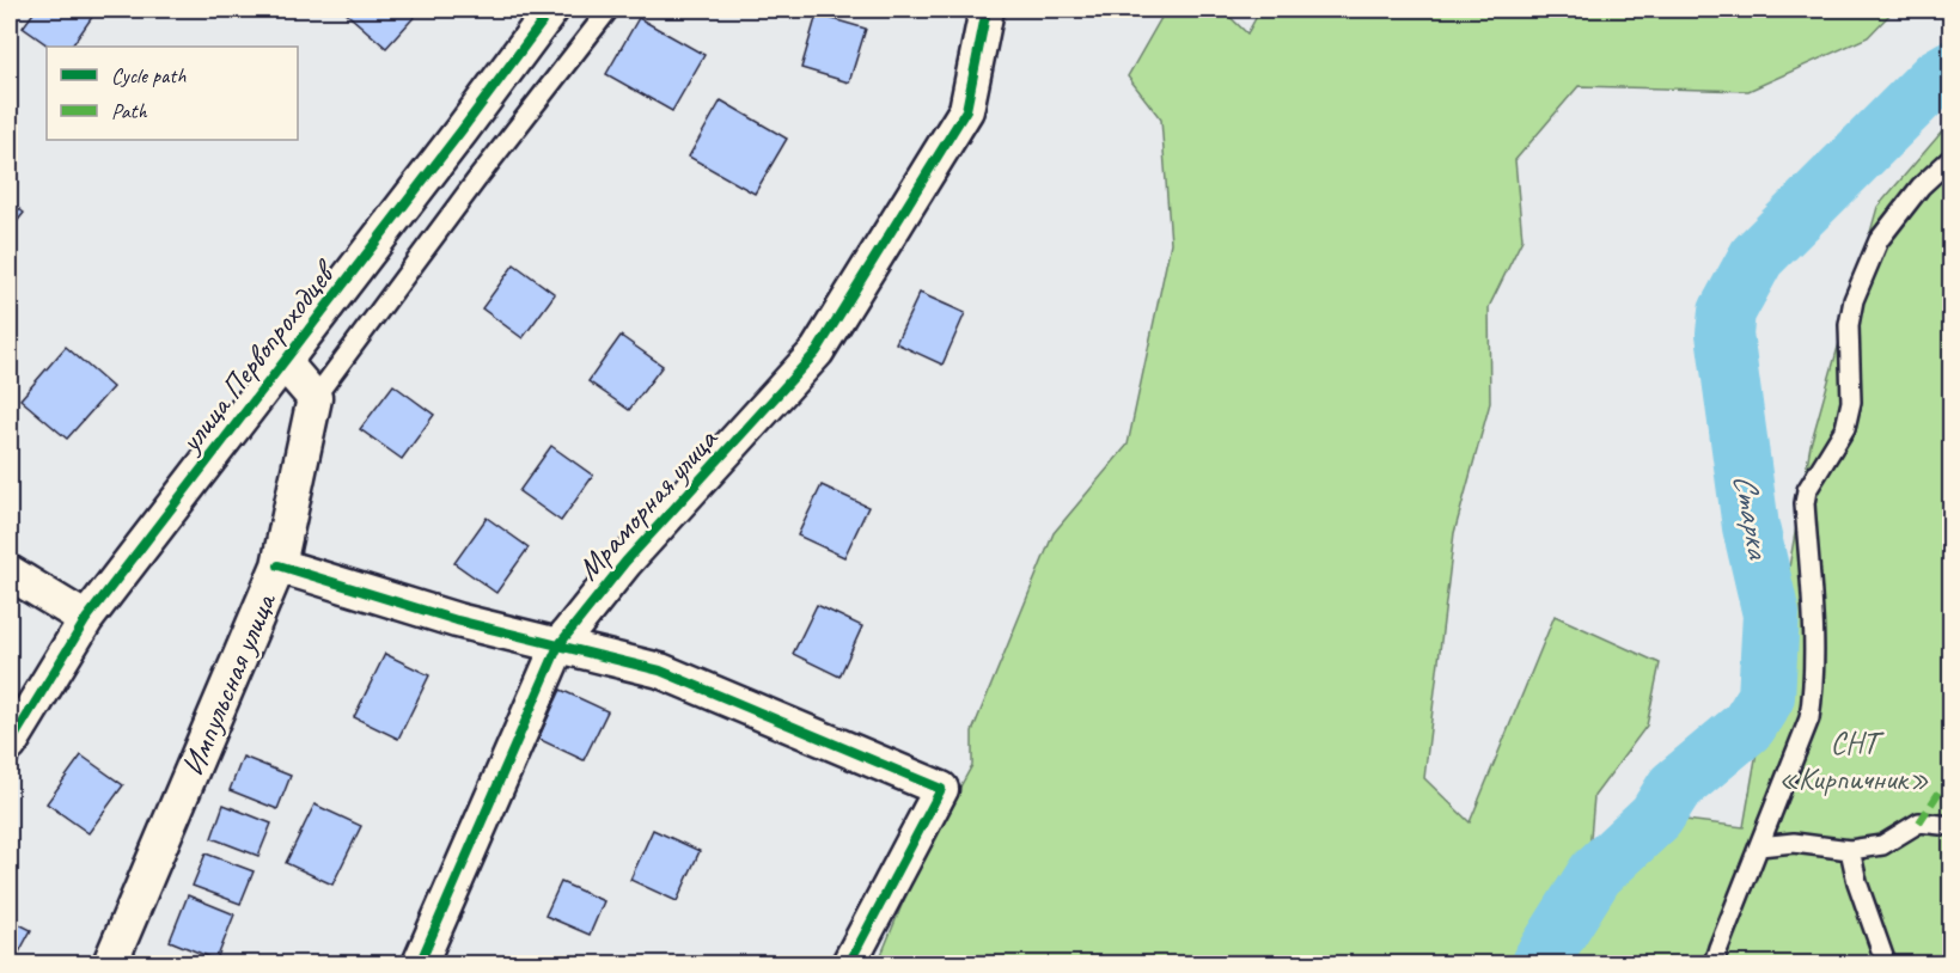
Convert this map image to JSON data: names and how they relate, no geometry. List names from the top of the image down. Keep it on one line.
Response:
{"streets":{"street":["улица Первопроходцев","Мраморная улица","Импульсная улица"]},"water":["Старка"],"parks":["СНТ «Кирпичник»"],"legend":["Cycle path","Path"]}
